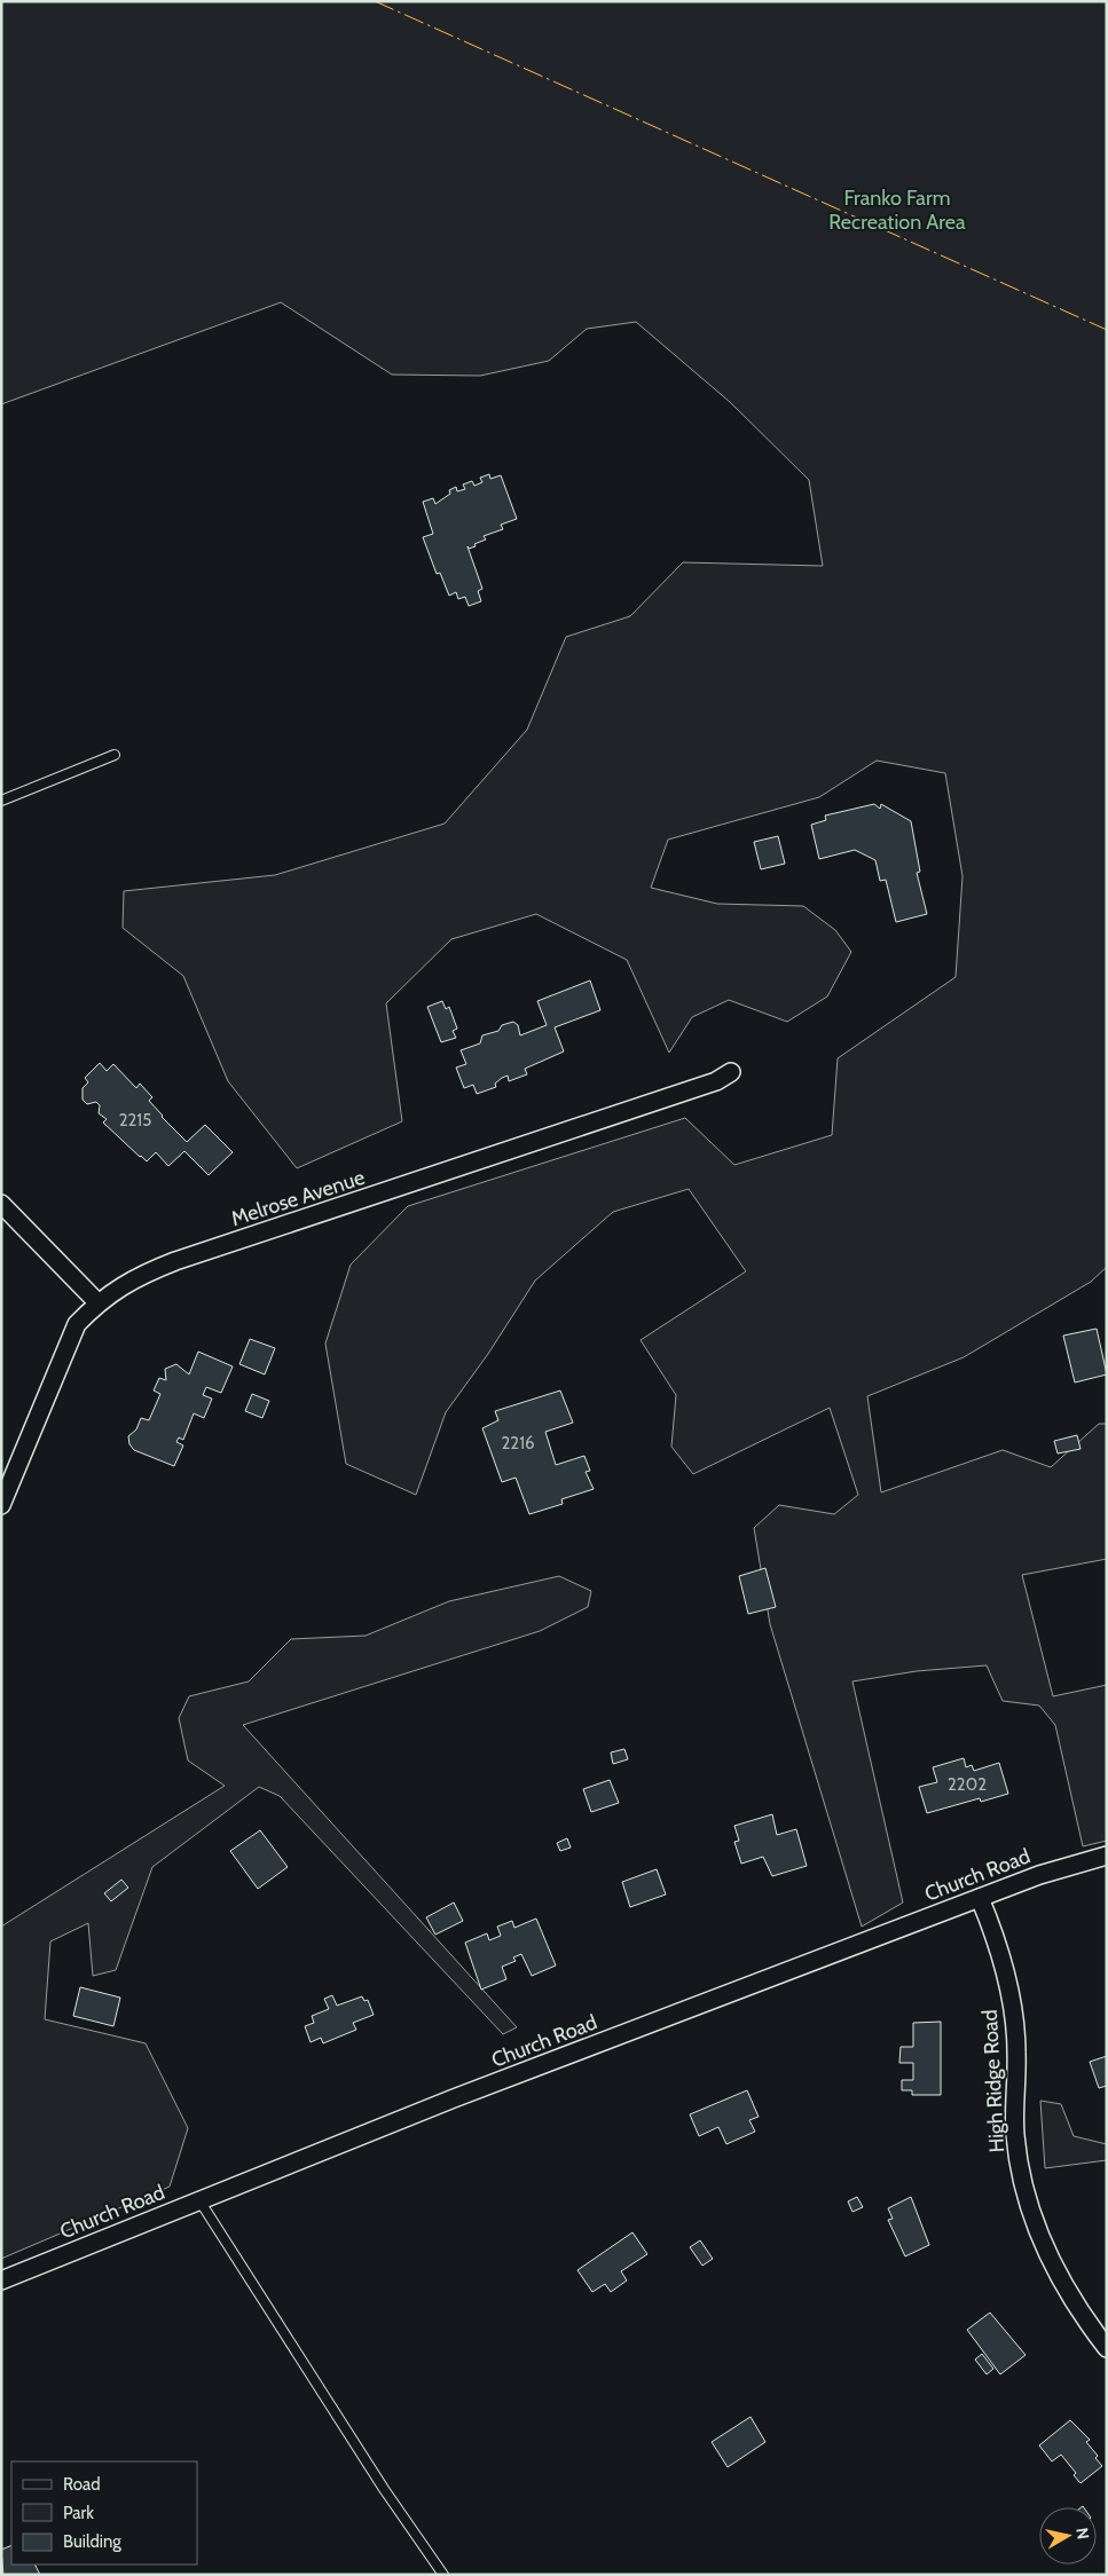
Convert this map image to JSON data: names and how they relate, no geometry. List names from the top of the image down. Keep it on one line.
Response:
{"streets":{"street":["Melrose Avenue","Church Road","High Ridge Road"]},"crossings":[["Church Road","High Ridge Road"]],"parks":["Franko Farm Recreation Area"],"house_numbers":["2215","2216","2202"],"legend":["Road","Park","Building"],"north":"right"}
